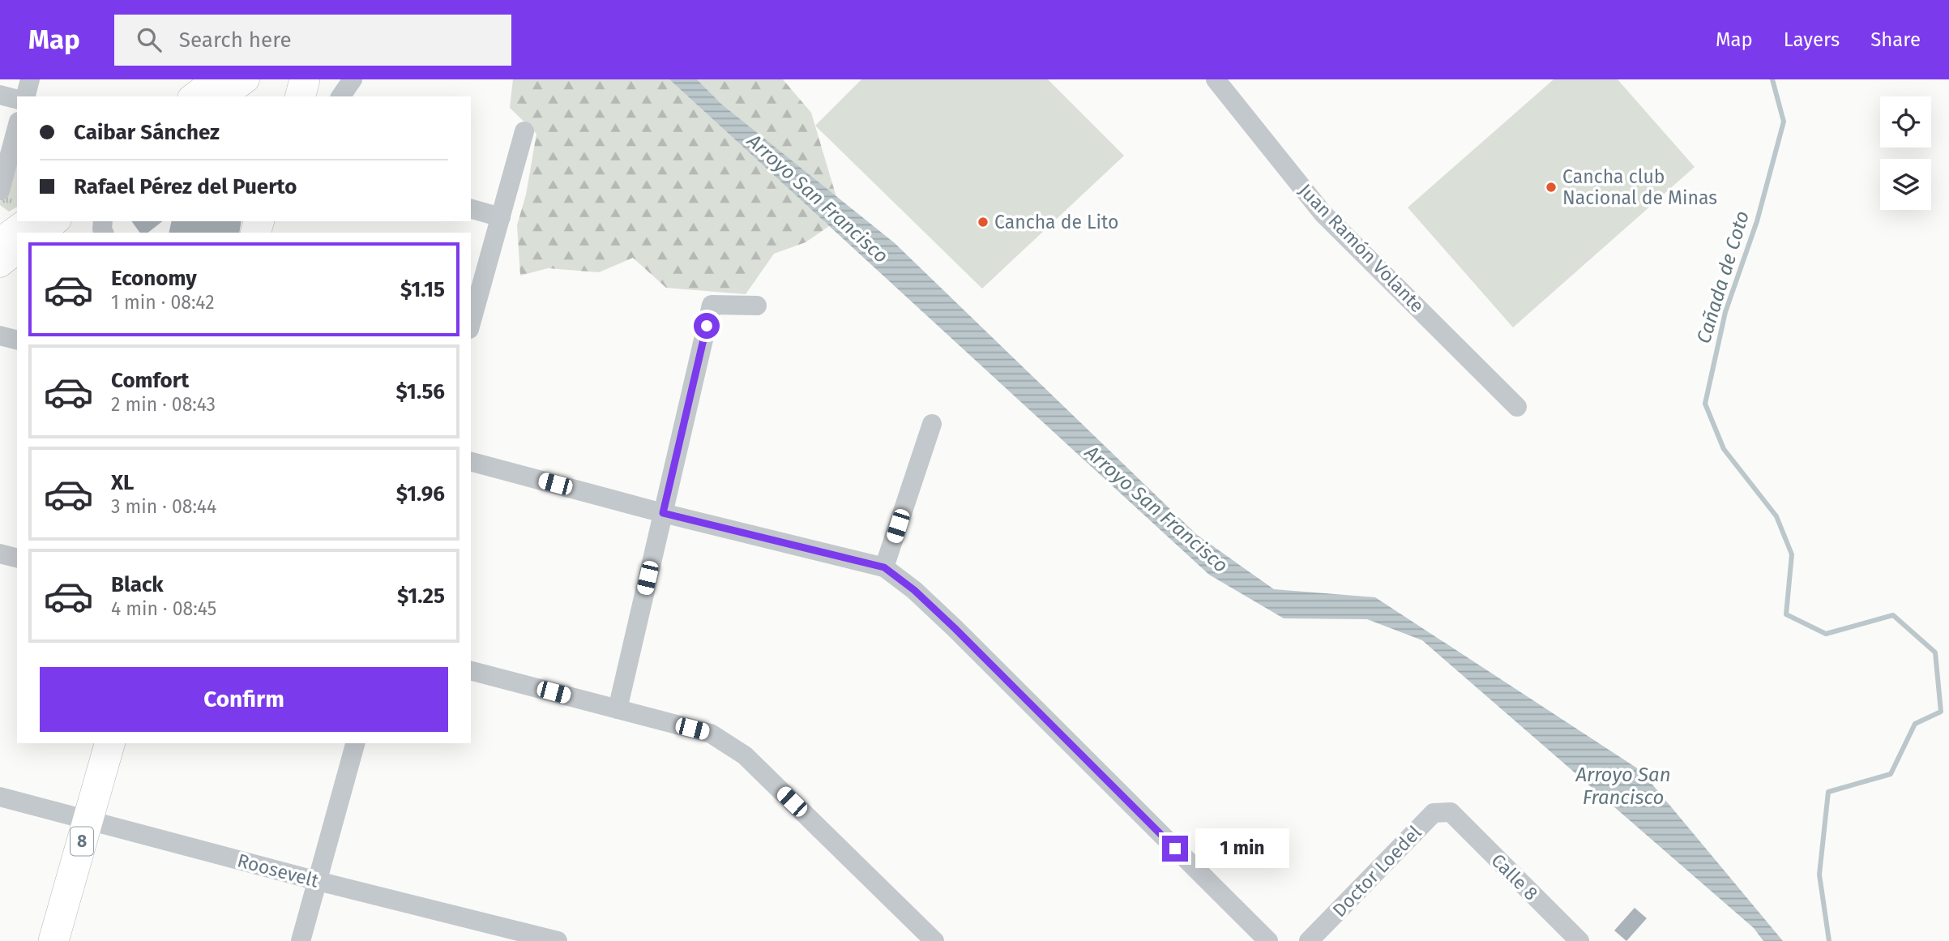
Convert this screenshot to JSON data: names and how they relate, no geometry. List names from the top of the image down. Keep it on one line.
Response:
{"streets":{"highway":["8"],"street":["Juan Ramón Volante","Roosevelt","Doctor Loedel","Calle 8"]},"crossings":[["8","Roosevelt"],["Doctor Loedel","Calle 8"]],"water":["Arroyo San Francisco","Cañada de Coto"],"places":["Cancha club Nacional de Minas","Cancha de Lito"],"page":{"header":"Map","search":"Search here","nav":["Map","Layers","Share"],"banner":["Caibar Sánchez","Rafael Pérez del Puerto"],"list":[{"name":"Economy","note":"1 min · 08:42","value":"$1.15"},{"name":"Comfort","note":"2 min · 08:43","value":"$1.56"},{"name":"XL","note":"3 min · 08:44","value":"$1.96"},{"name":"Black","note":"4 min · 08:45","value":"$1.25"}],"buttons":"Confirm","bubble":"1 min"}}
